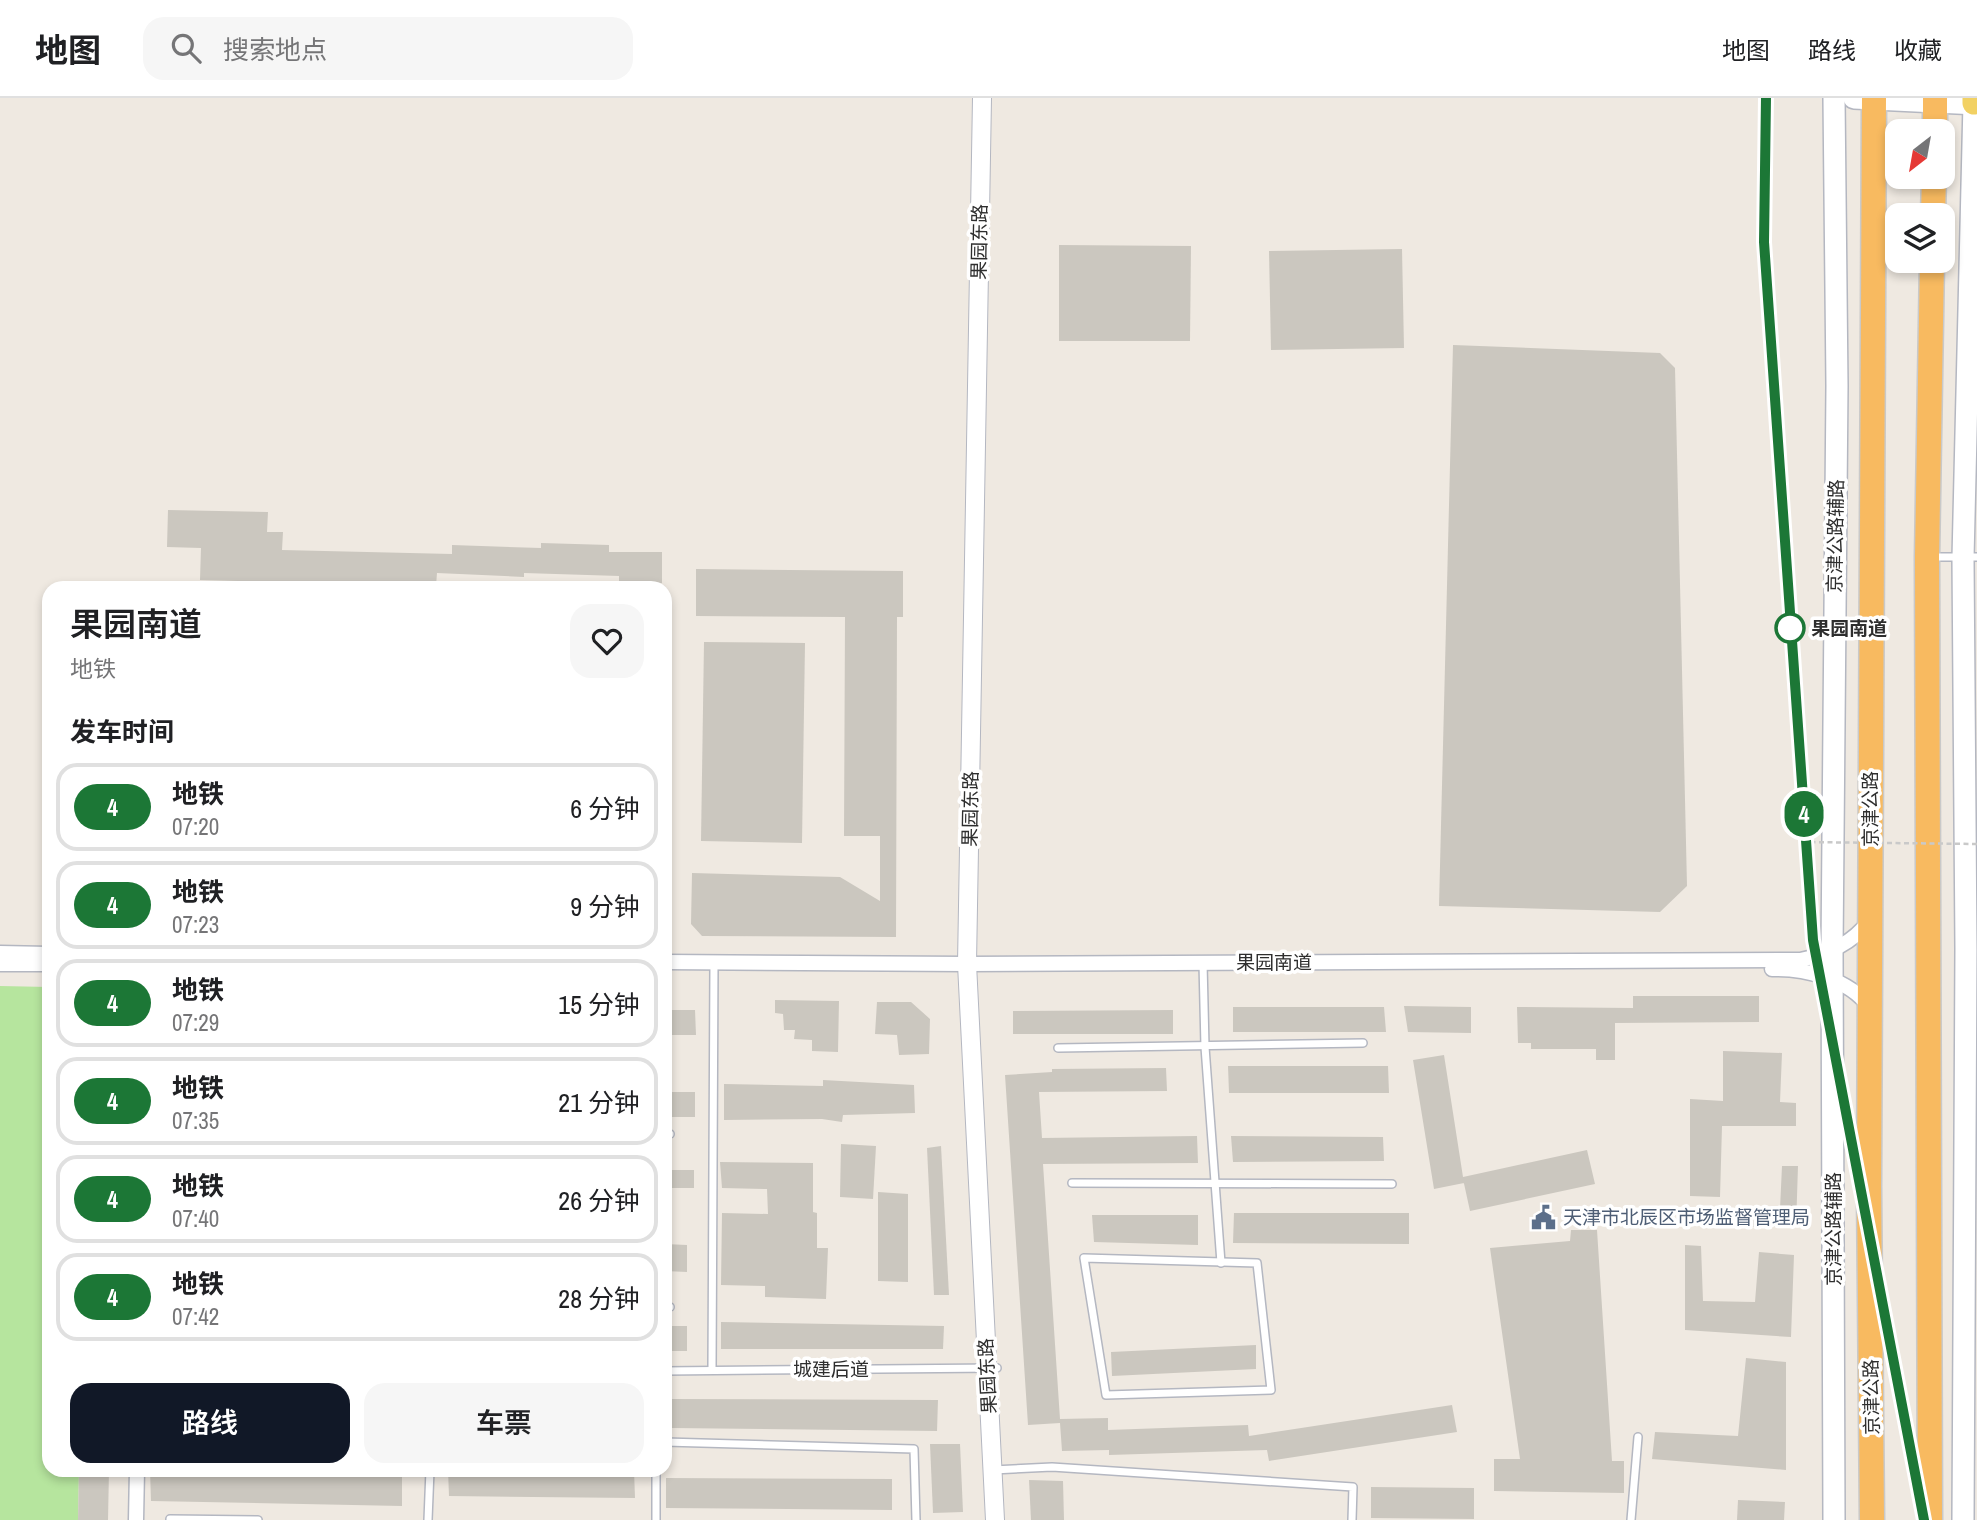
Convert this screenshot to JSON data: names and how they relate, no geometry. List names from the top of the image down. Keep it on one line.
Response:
{"streets":{"highway":["京津公路"],"main road":["京津公路辅路"],"street":["果园东路","果园南道"],"lane":["城建后道"]},"crossings":[["果园东路","果园南道"],["果园东路","城建后道"],["京津公路辅路","果园南道"],["京津公路","果园南道"]],"places":{"other":["果园南道"],"public building":["天津市北辰区市场监督管理局"]},"lines":["metro line 4"],"north":"bottom left","page":{"header":"地图","search":"搜索地点","nav":["地图","路线","收藏"],"on_map":"4","heading":[["果园南道","地铁"],"发车时间"],"list":[{"mark":"4","name":"地铁","note":"07:20","value":"6 分钟"},{"mark":"4","name":"地铁","note":"07:23","value":"9 分钟"},{"mark":"4","name":"地铁","note":"07:29","value":"15 分钟"},{"mark":"4","name":"地铁","note":"07:35","value":"21 分钟"},{"mark":"4","name":"地铁","note":"07:40","value":"26 分钟"},{"mark":"4","name":"地铁","note":"07:42","value":"28 分钟"}],"buttons":["路线","车票"]}}
